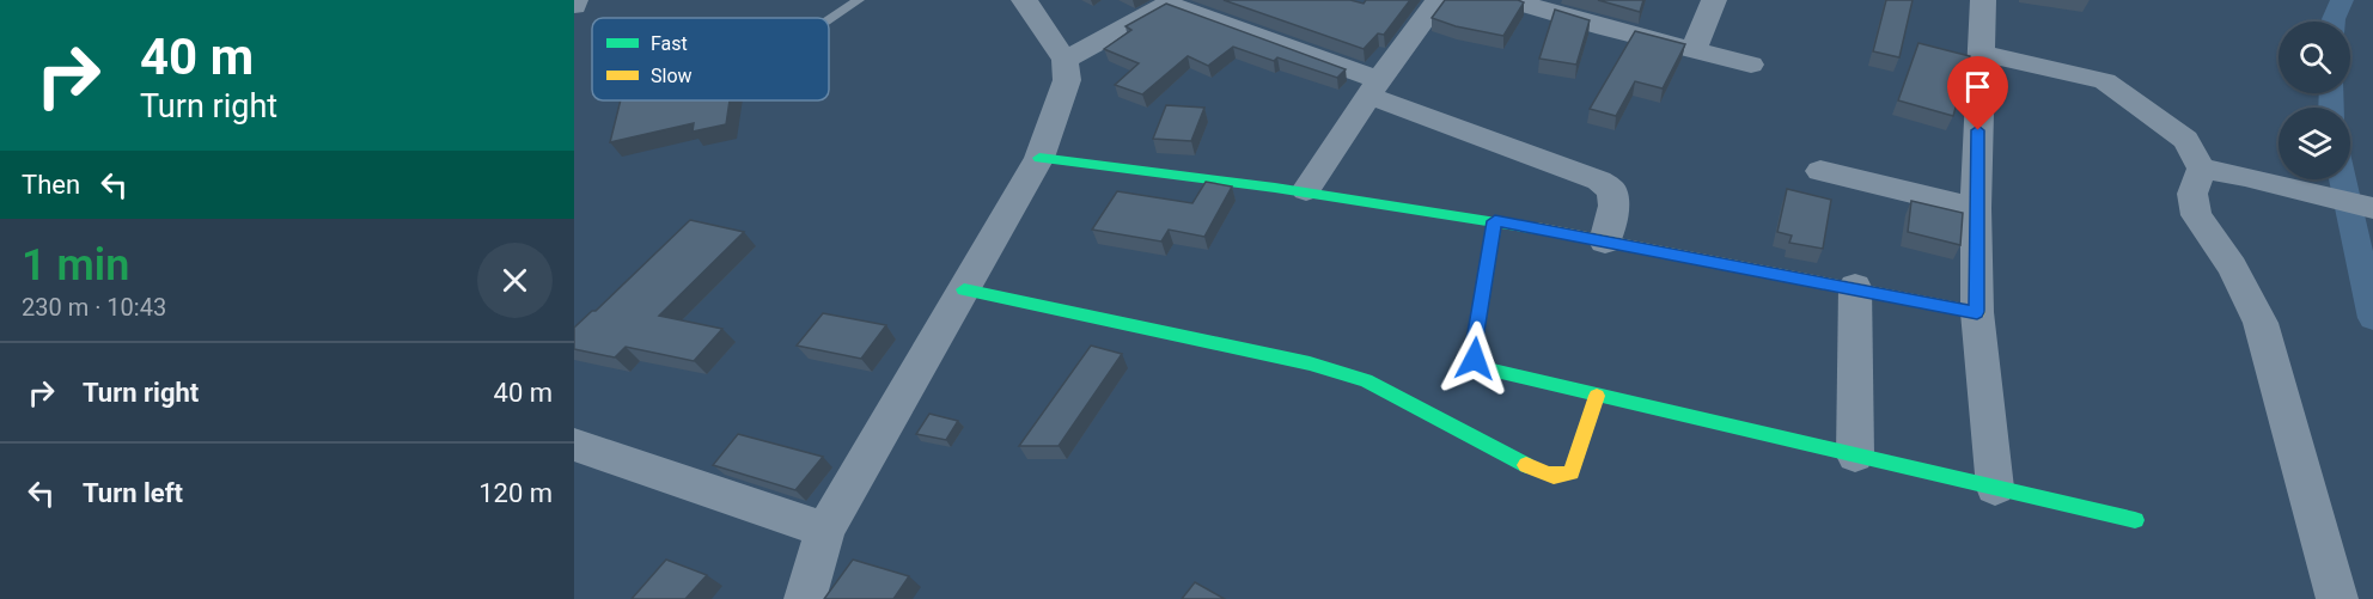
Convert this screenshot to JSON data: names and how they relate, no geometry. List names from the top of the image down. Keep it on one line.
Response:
{"legend":["Fast","Slow"],"page":{"turn":["40 m","Turn right"],"then":"Then","heading":["1 min","230 m · 10:43"],"list":[{"name":"Turn right","value":"40 m"},{"name":"Turn left","value":"120 m"}]}}
